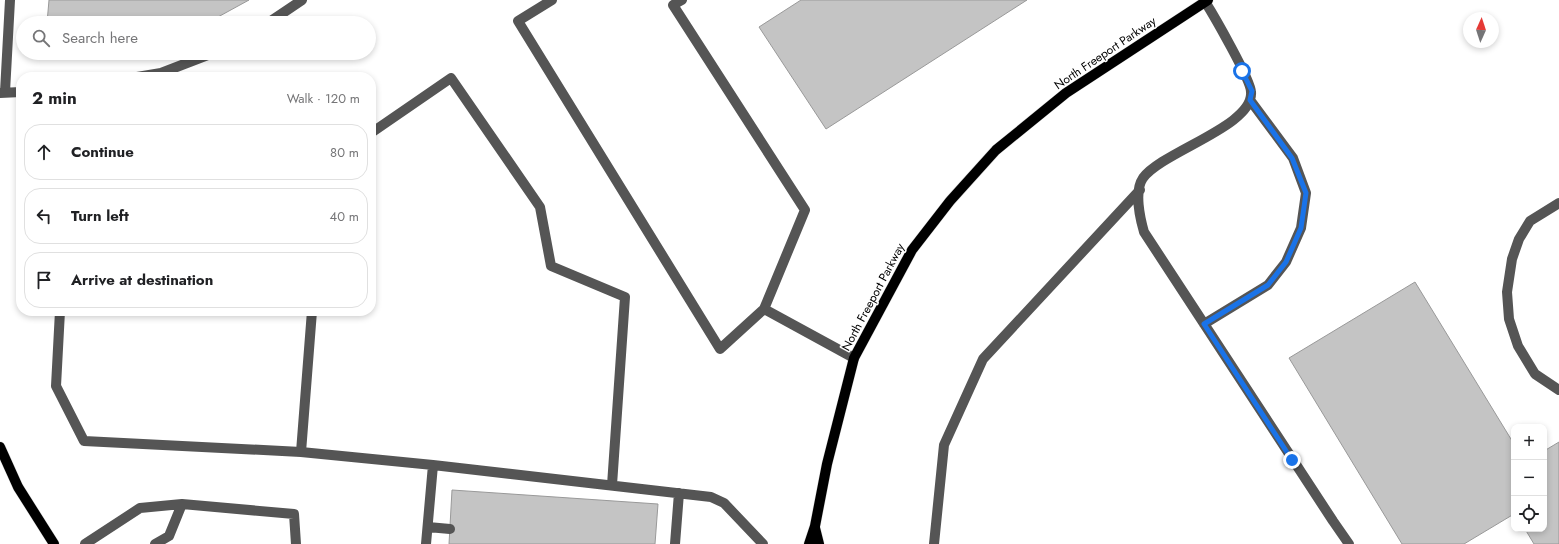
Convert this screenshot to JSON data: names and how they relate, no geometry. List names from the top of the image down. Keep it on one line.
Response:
{"streets":{"main road":["North Freeport Parkway"]},"north":"top","page":{"search":"Search here","heading":["2 min","Walk · 120 m"],"list":[["Continue","80 m"],["Turn left","40 m"],"Arrive at destination"],"map_buttons":["+","−"]}}
